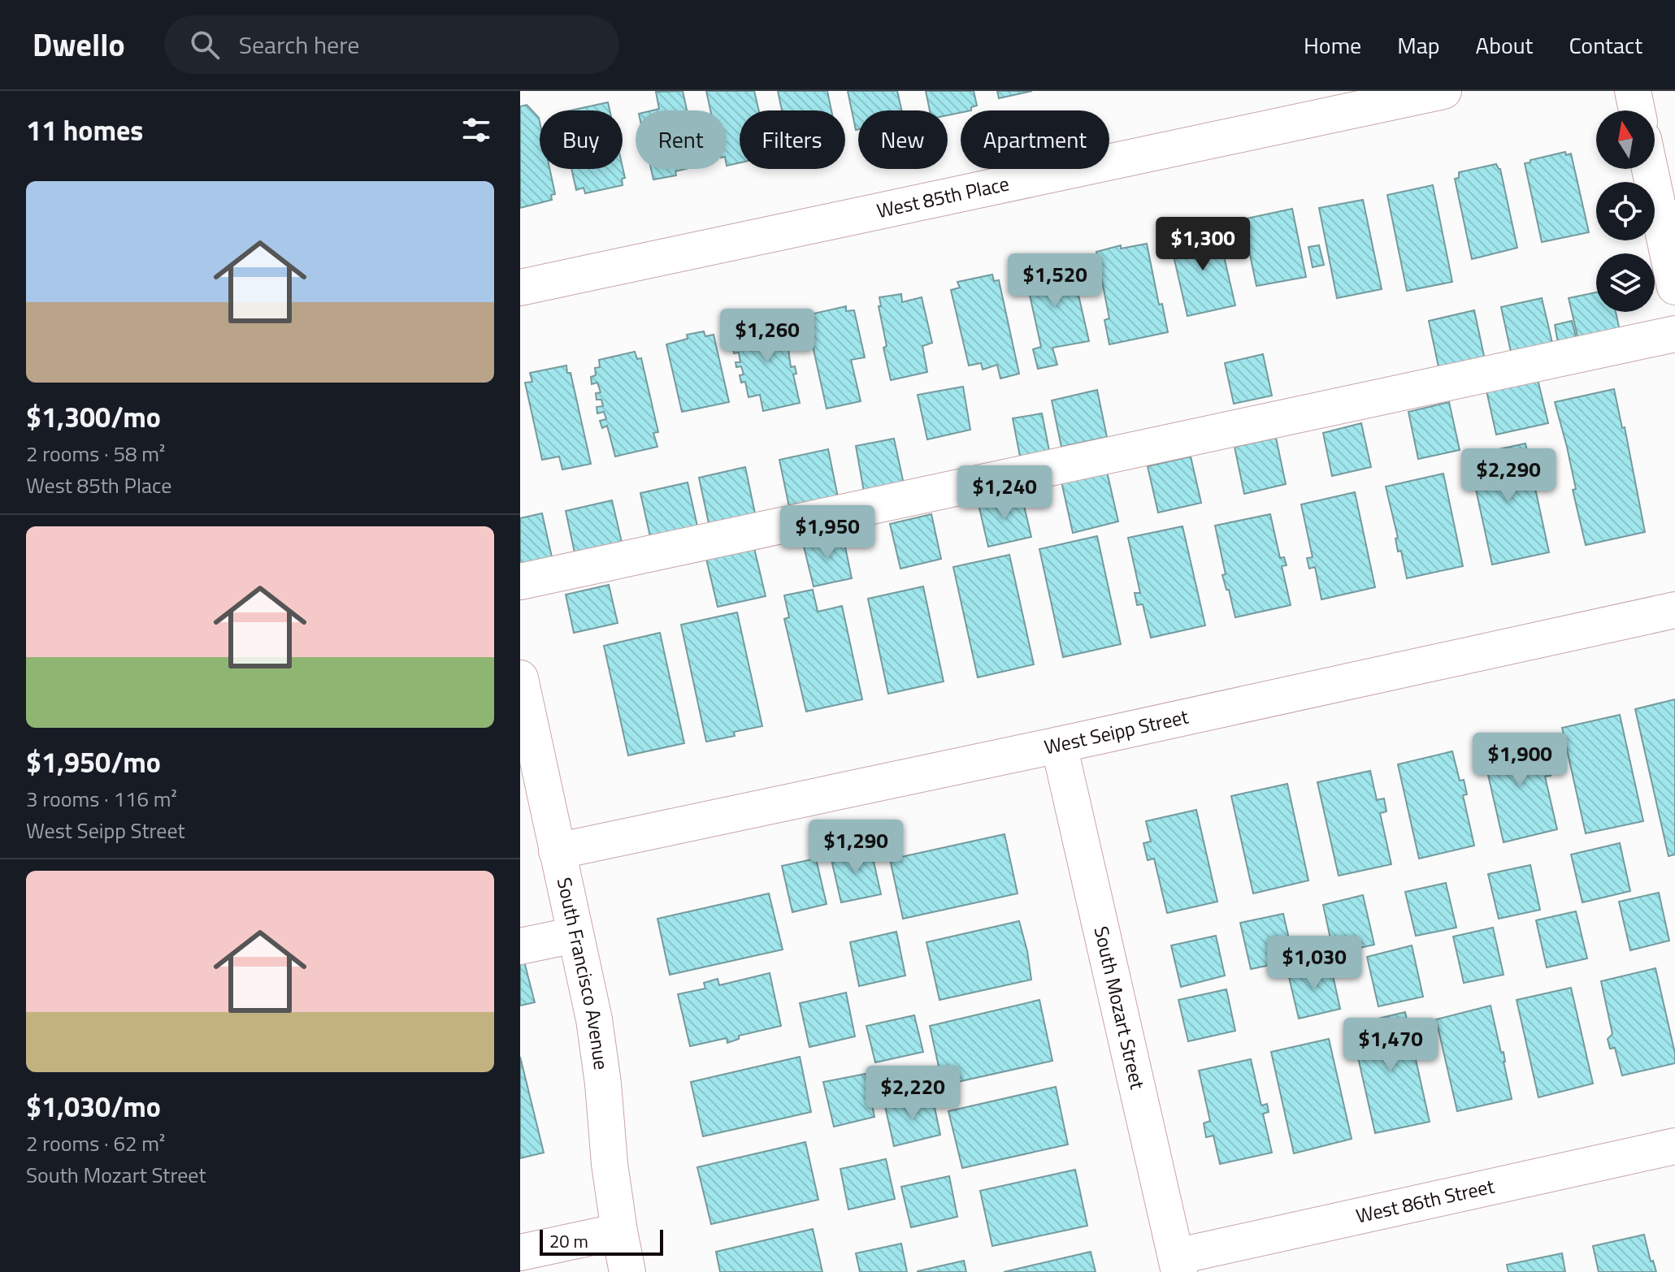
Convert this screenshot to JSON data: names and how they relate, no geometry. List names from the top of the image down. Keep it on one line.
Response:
{"streets":{"street":["West 85th Place","West Seipp Street","South Francisco Avenue","South Mozart Street","West 86th Street"]},"crossings":[["West Seipp Street","South Francisco Avenue"],["West Seipp Street","South Mozart Street"],["South Mozart Street","West 86th Street"]],"scale_bar":"20 m","north":"top","page":{"header":"Dwello","search":"Search here","nav":["Home","Map","About","Contact"],"heading":"11 homes","chip":["Buy","Rent","Filters","New","Apartment"],"list":[{"name":"$1,300/mo","note":"2 rooms · 58 m² · West 85th Place"},{"name":"$1,950/mo","note":"3 rooms · 116 m² · West Seipp Street"},{"name":"$1,030/mo","note":"2 rooms · 62 m² · South Mozart Street"}],"price":["$1,300","$1,520","$1,260","$2,290","$1,240","$1,950","$1,900","$1,290","$1,030","$1,470","$2,220"],"scale":"20 m"}}
